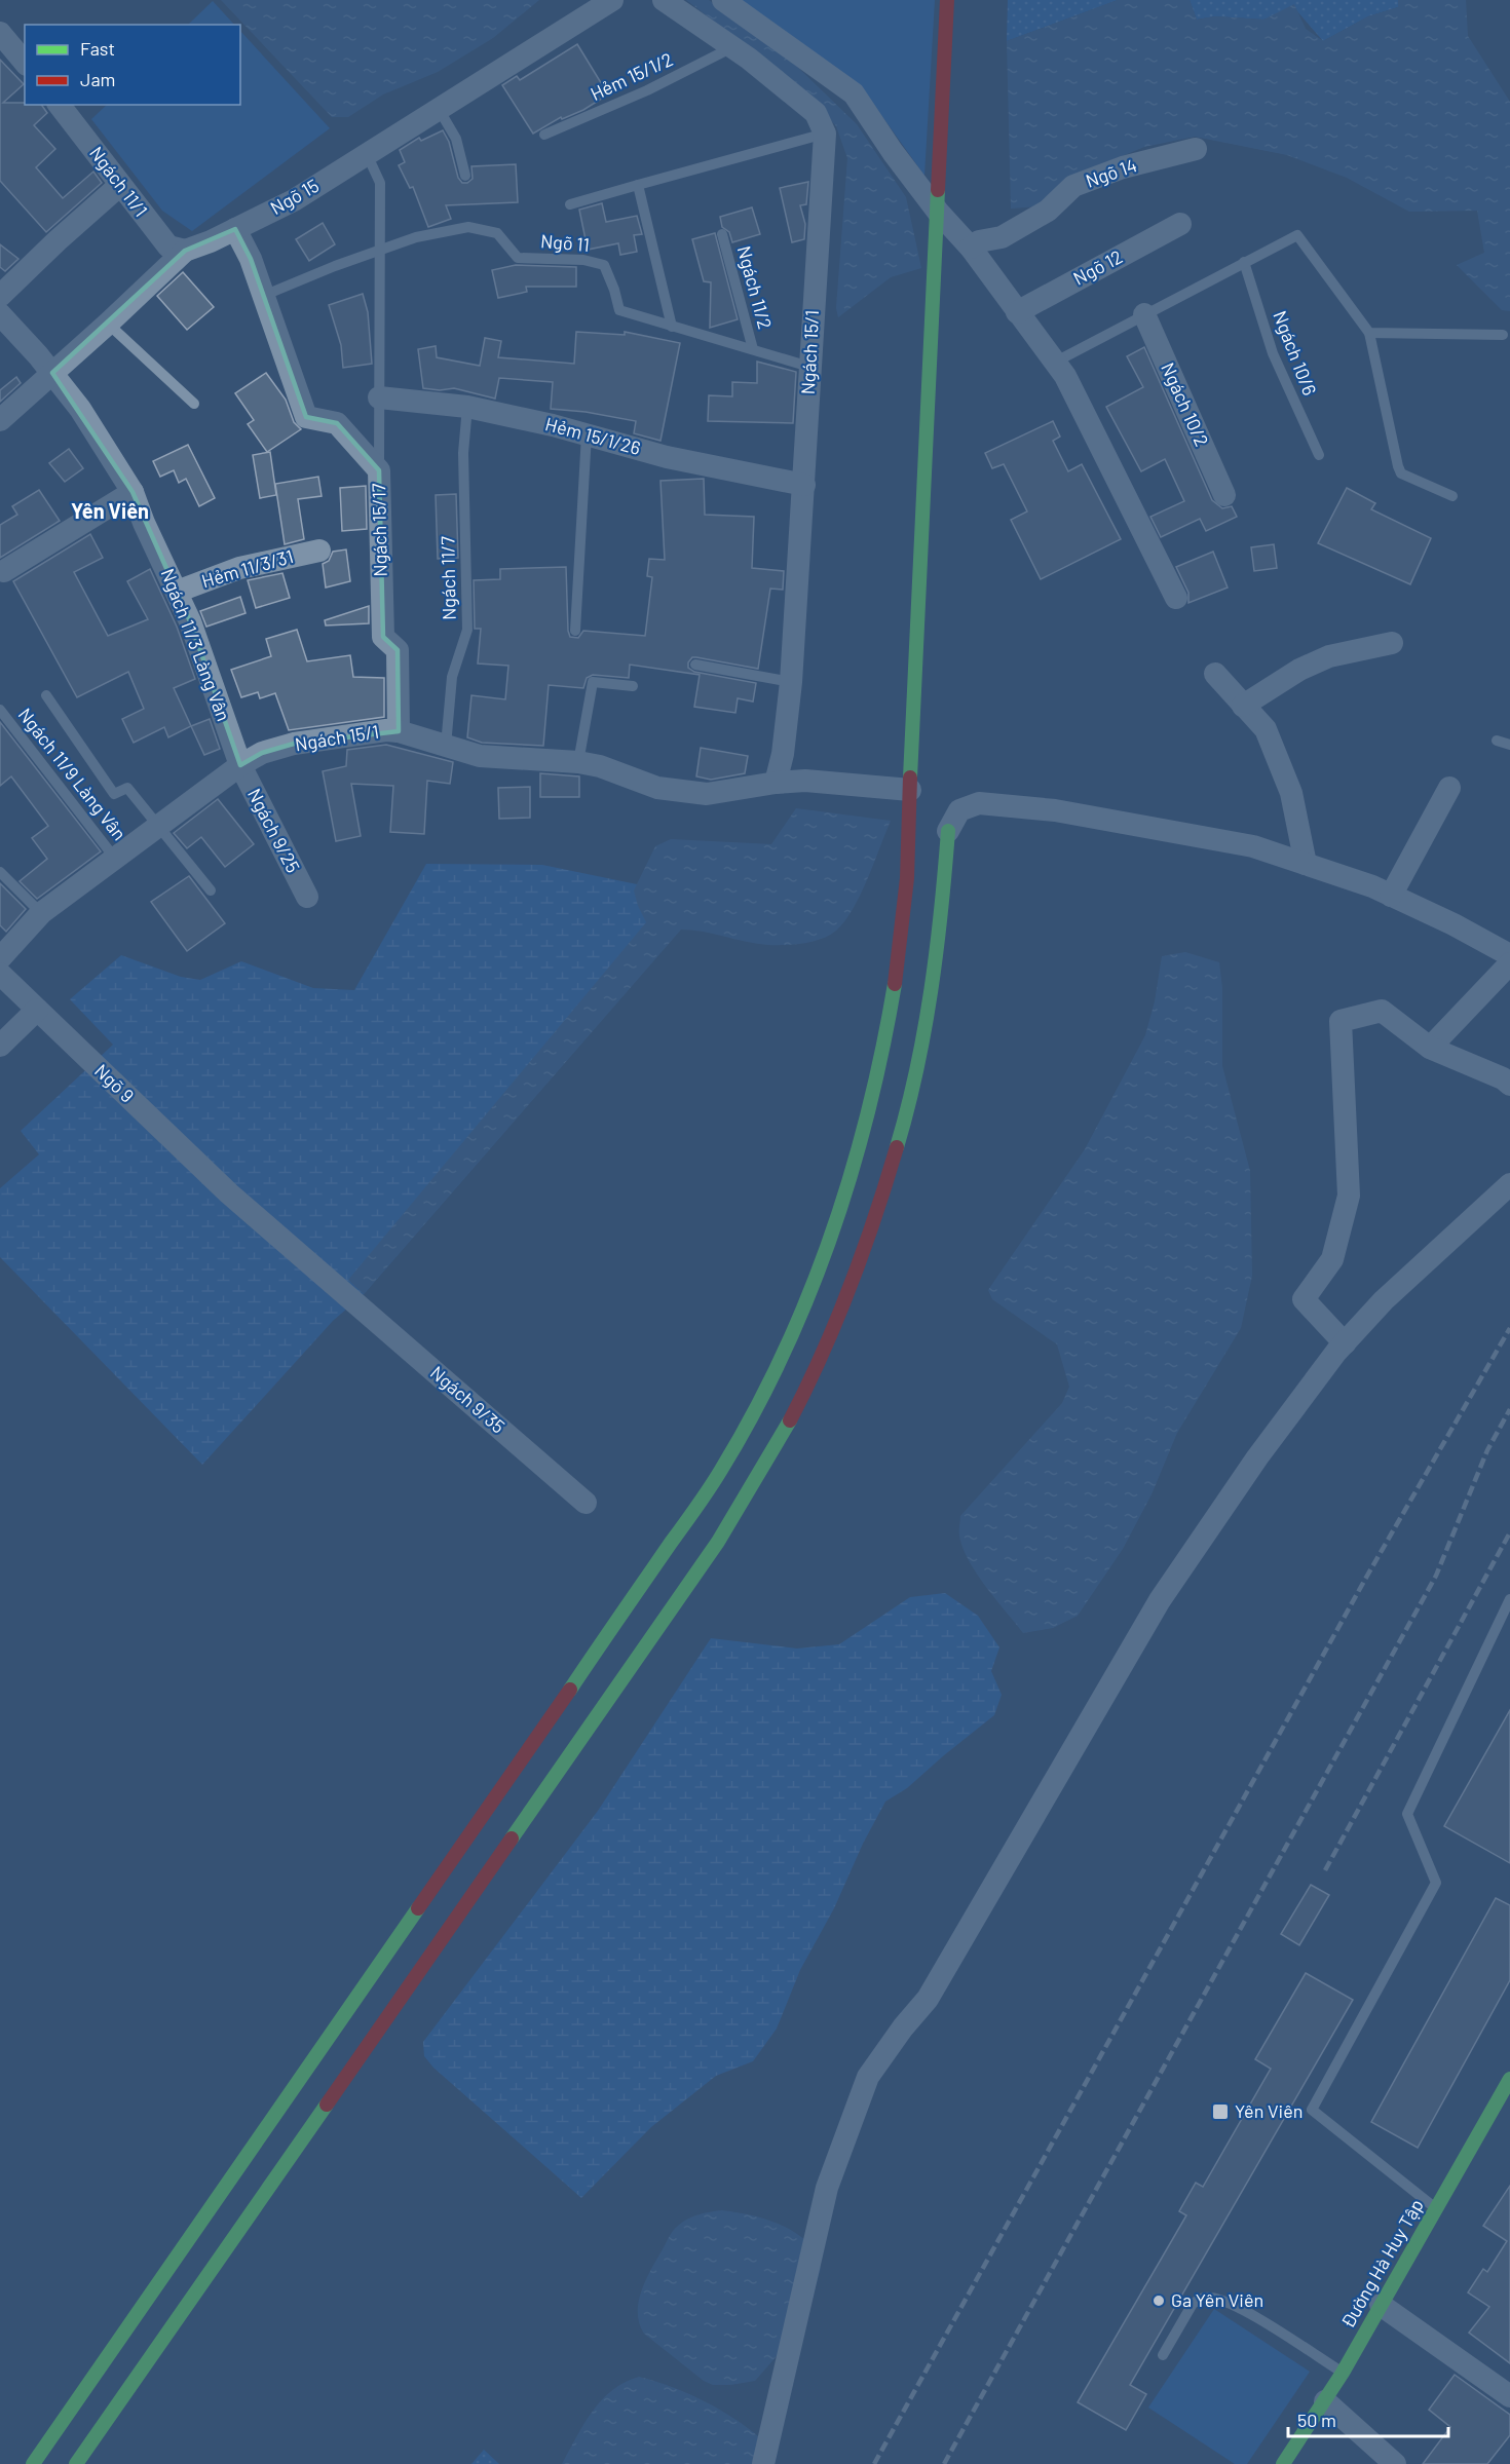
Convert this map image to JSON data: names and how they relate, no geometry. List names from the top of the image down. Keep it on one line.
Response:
{"streets":{"street":["Ngõ 14","Ngách 11/1","Ngõ 15","Ngõ 12","Ngách 15/1","Ngách 10/2","Hẻm 15/1/26","Ngách 15/17","Hẻm 11/3/31","Ngách 11/3 Làng Vân","Ngách 9/25","Ngõ 9","Ngách 9/35","Đường Hà Huy Tập"],"lane":["Hẻm 15/1/2","Ngõ 11","Ngách 11/2","Ngách 10/6","Ngách 11/7","Ngách 11/9 Làng Vân"]},"crossings":[["Ngách 11/1","Ngõ 15"],["Ngõ 15","Ngách 15/17"],["Ngõ 15","Ngách 11/3 Làng Vân"],["Ngõ 11","Ngách 11/2"],["Ngõ 11","Ngách 15/1"],["Ngõ 11","Ngách 15/17"],["Ngách 15/1","Hẻm 15/1/26"],["Ngách 15/1","Ngách 15/17"],["Ngách 15/1","Ngách 11/7"],["Ngách 15/1","Ngách 11/3 Làng Vân"],["Ngách 15/1","Ngách 11/9 Làng Vân"],["Ngách 15/1","Ngách 9/25"],["Hẻm 15/1/26","Ngách 11/7"],["Hẻm 11/3/31","Ngách 11/3 Làng Vân"],["Ngách 11/3 Làng Vân","Ngách 9/25"],["Ngõ 9","Ngách 9/35"]],"districts":["Yên Viên"],"places":{"transit":["Yên Viên"],"other":["Ga Yên Viên"]},"legend":["Fast","Jam"],"scale_bar":"50 m"}
